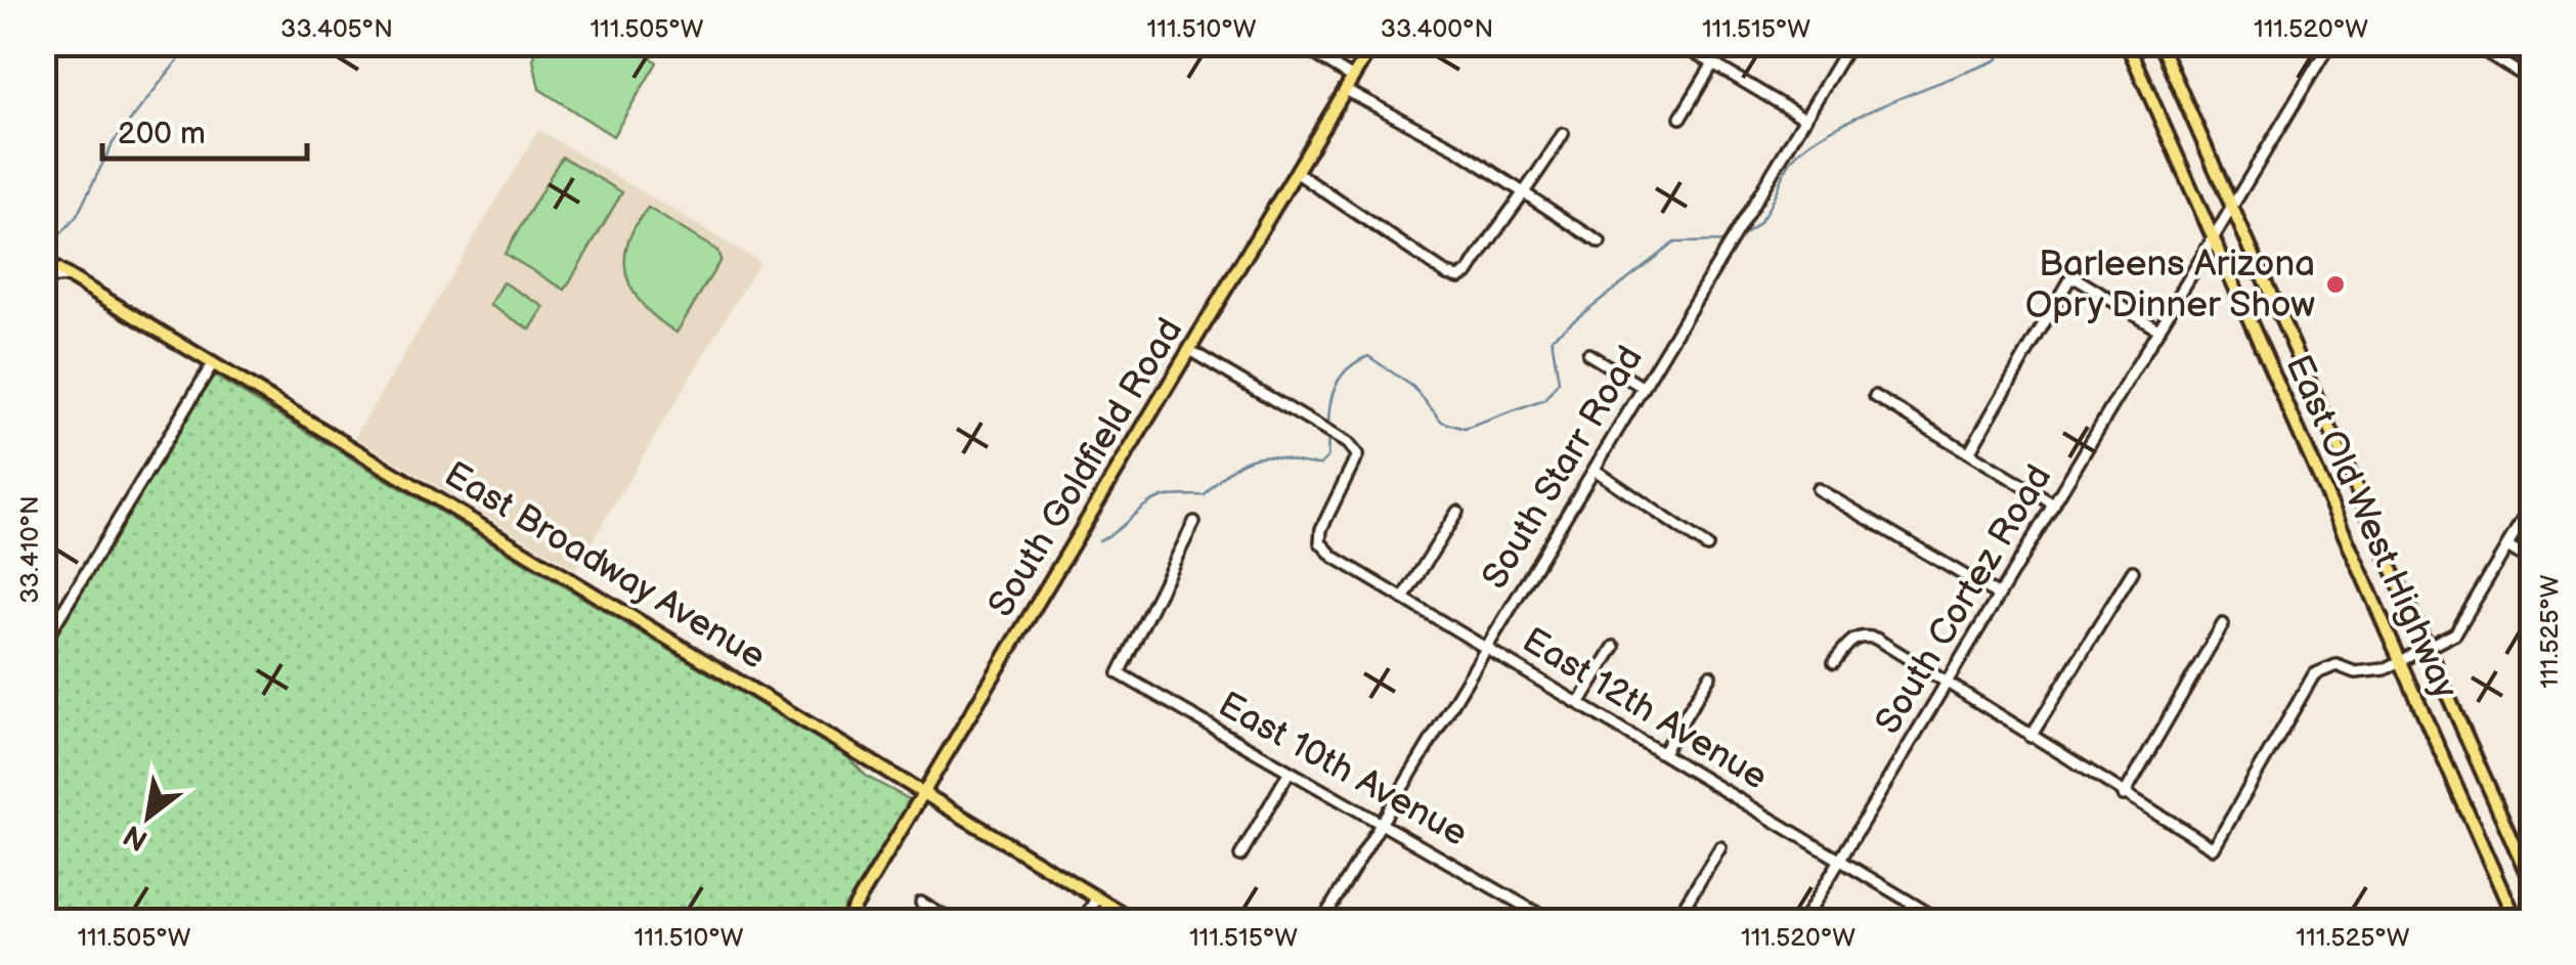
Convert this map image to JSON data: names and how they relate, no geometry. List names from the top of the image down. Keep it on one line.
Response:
{"streets":{"main road":["South Goldfield Road","East Old West Highway","East Broadway Avenue"],"street":["South Starr Road","South Cortez Road","East 12th Avenue","East 10th Avenue"]},"crossings":[["South Goldfield Road","East Broadway Avenue"],["South Goldfield Road","East 12th Avenue"],["South Starr Road","East 12th Avenue"],["South Starr Road","East 10th Avenue"],["East Old West Highway","South Cortez Road"],["South Cortez Road","East 12th Avenue"]],"places":["Barleens Arizona Opry Dinner Show"],"scale_bar":"200 m","north":"bottom left","coordinates":["33.405°N","111.505°W","111.510°W","33.400°N","111.515°W","111.520°W","33.410°N","111.525°W"]}
